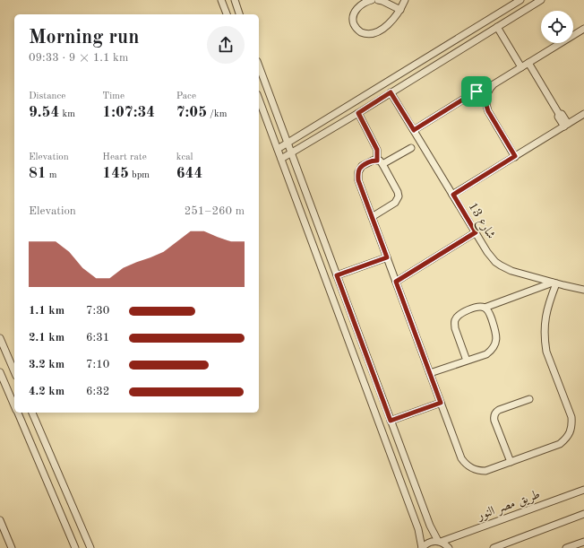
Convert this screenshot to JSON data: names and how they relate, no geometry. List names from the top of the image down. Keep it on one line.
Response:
{"streets":{"street":["شارع 13","طريق مصر النور"]},"page":{"heading":["Morning run","09:33 · 9 × 1.1 km"],"stats":[["Distance","9.54 km"],["Time","1:07:34"],["Pace","7:05 /km"],["Elevation","81 m"],["Heart rate","145 bpm"],["kcal","644"]],"chart":["Elevation","251–260 m"],"list":[{"name":"1.1 km","note":"7:30"},{"name":"2.1 km","note":"6:31"},{"name":"3.2 km","note":"7:10"},{"name":"4.2 km","note":"6:32"}]}}
